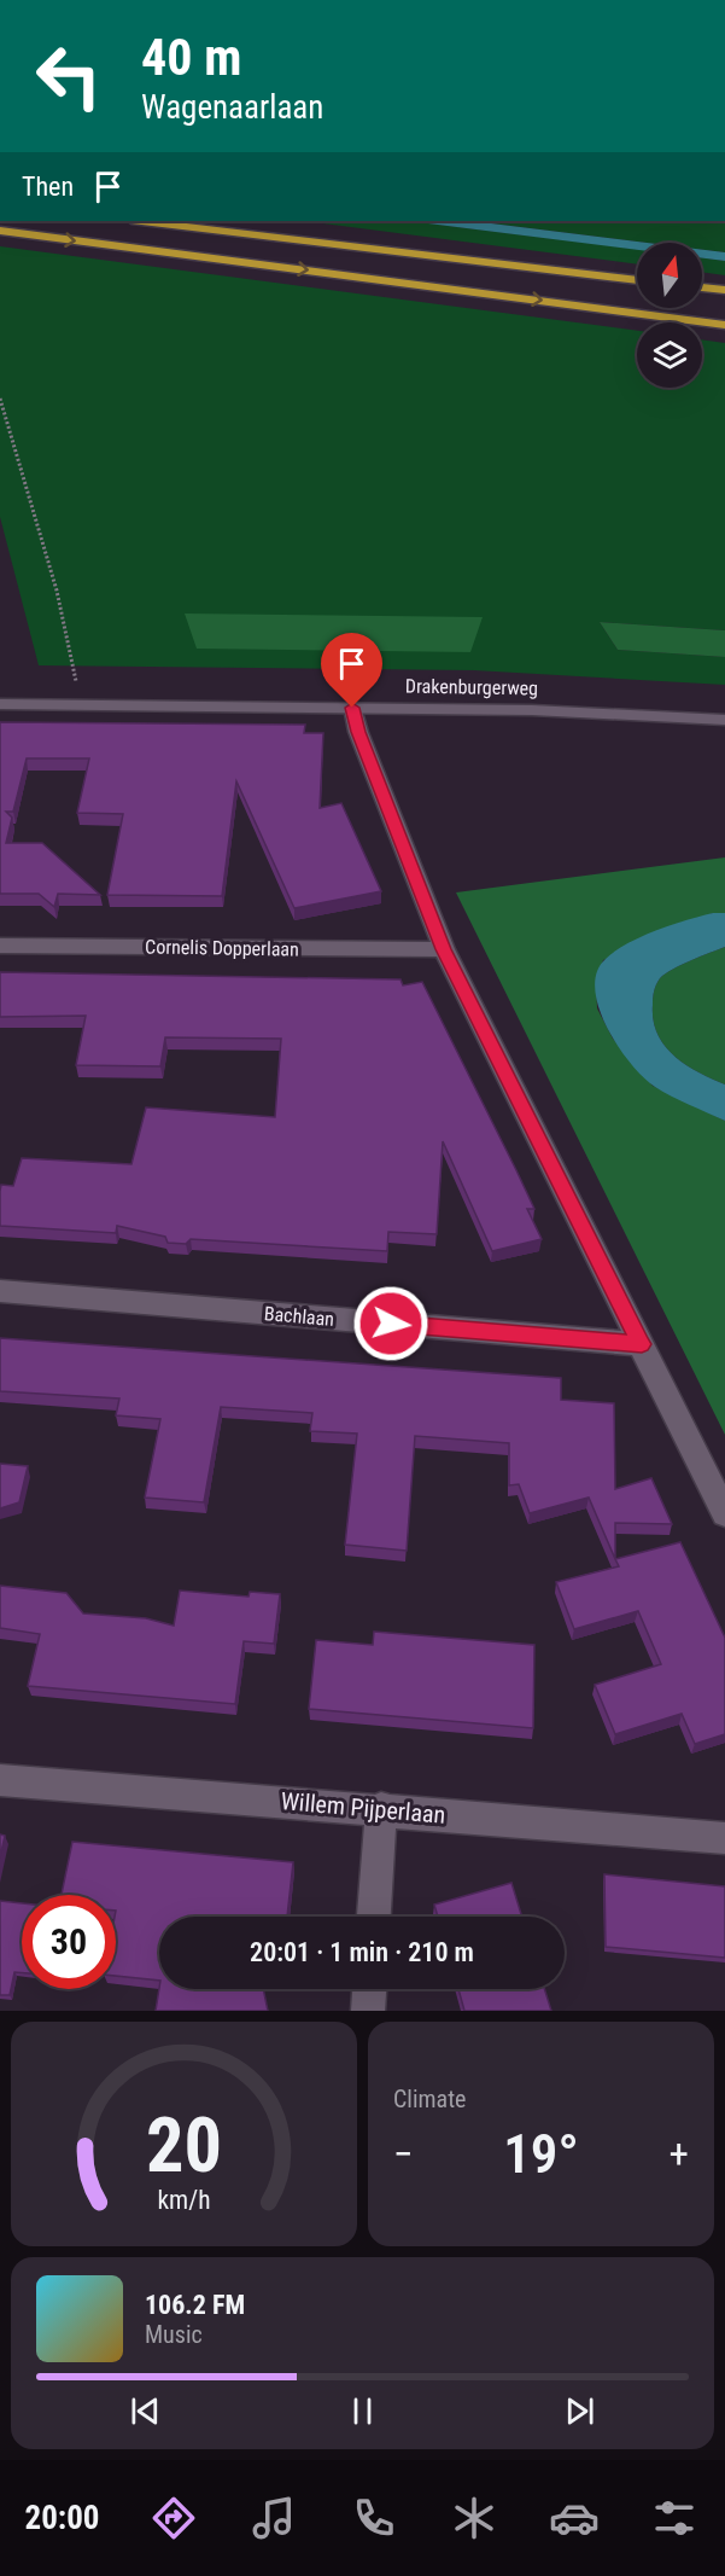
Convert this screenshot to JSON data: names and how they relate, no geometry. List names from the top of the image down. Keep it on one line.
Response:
{"streets":{"street":["Drakenburgerweg","Cornelis Dopperlaan","Bachlaan","Willem Pijperlaan"]},"north":"top","page":{"turn":["40 m","Wagenaarlaan"],"then":"Then","limit":"30","trip":"20:01 · 1 min · 210 m","tile":"Climate","heat":["−","19°","+"],"song":["106.2 FM","Music"],"tabs":"20:00","gauge":["20","km/h"]}}
